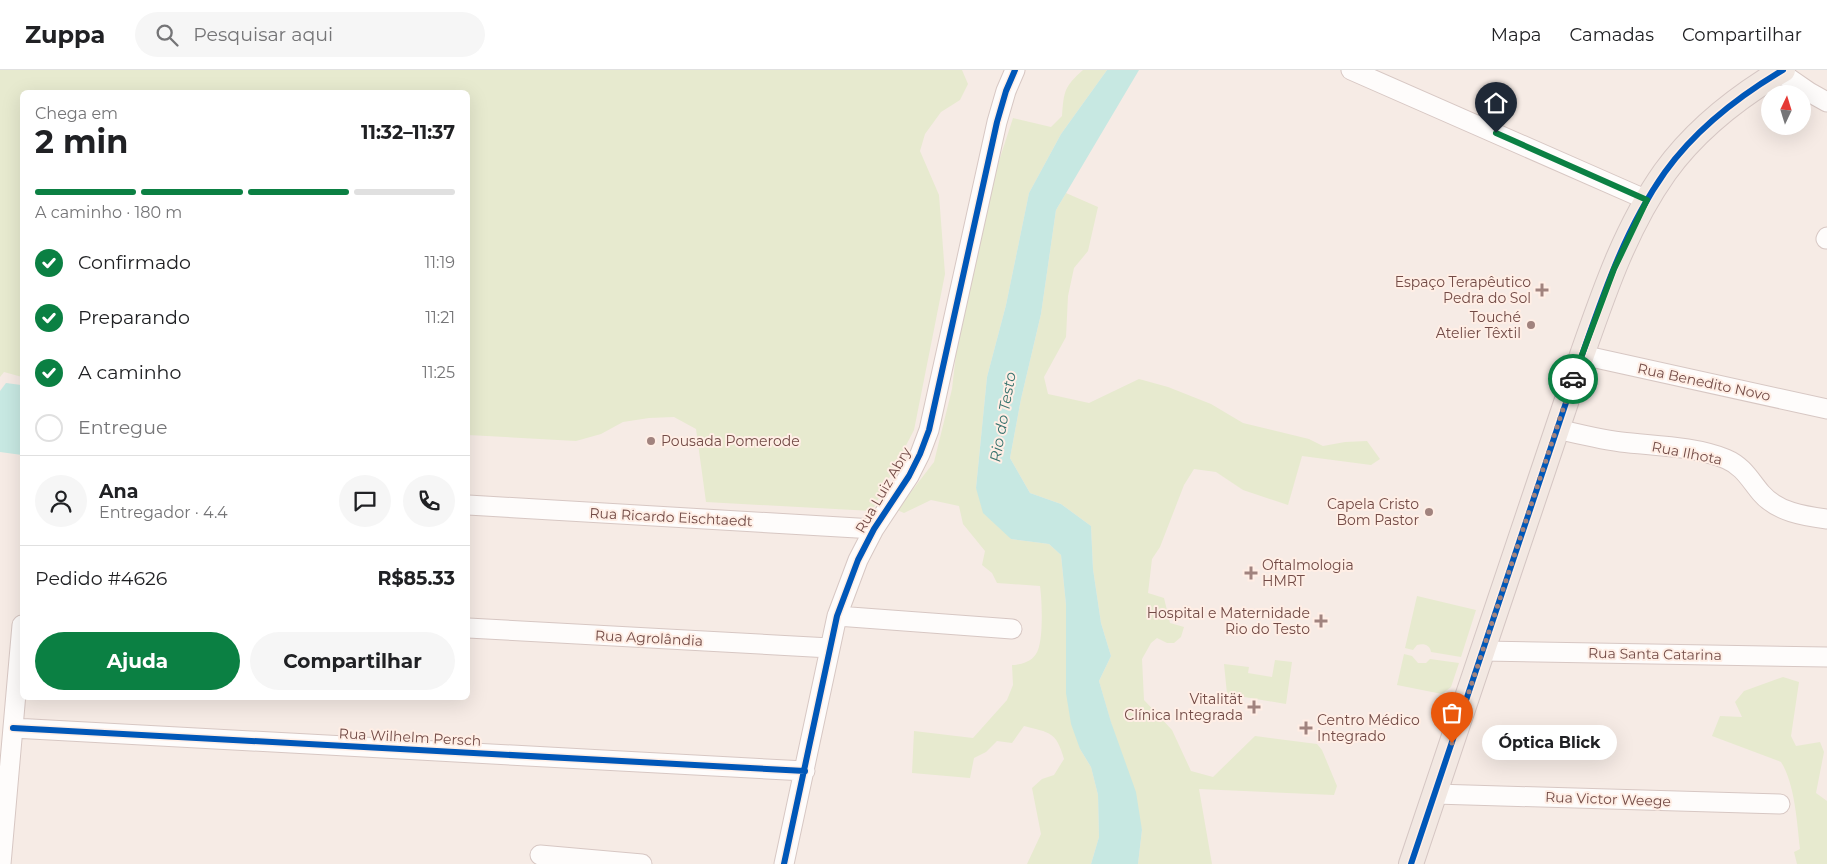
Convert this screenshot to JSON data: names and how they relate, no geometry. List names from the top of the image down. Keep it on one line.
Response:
{"streets":{"street":["Rua Benedito Novo","Rua Ilhota","Rua Luiz Abry","Rua Ricardo Eischtaedt","Rua Agrolândia","Rua Santa Catarina","Rua Wilhelm Persch","Rua Victor Weege"]},"crossings":[["Rua Luiz Abry","Rua Ricardo Eischtaedt"],["Rua Luiz Abry","Rua Agrolândia"],["Rua Luiz Abry","Rua Wilhelm Persch"]],"water":["Rio do Testo"],"places":{"health":["Espaço Terapêutico Pedra do Sol","Oftalmologia HMRT","Hospital e Maternidade Rio do Testo","Vitalität Clínica Integrada","Centro Médico Integrado"],"other":["Touché Atelier Têxtil","Pousada Pomerode","Capela Cristo Bom Pastor","Óptica Blick"]},"north":"top","page":{"header":"Zuppa","search":"Pesquisar aqui","nav":["Mapa","Camadas","Compartilhar"],"heading":["2 min","Chega em","11:32–11:37"],"panel":["Ana","Entregador · 4.4","Pedido #4626","R$85.33"],"bar":"A caminho · 180 m","list":[["Confirmado","11:19"],["Preparando","11:21"],["A caminho","11:25"],"Entregue"],"buttons":["Ajuda","Compartilhar"],"bubble":"Óptica Blick"}}
